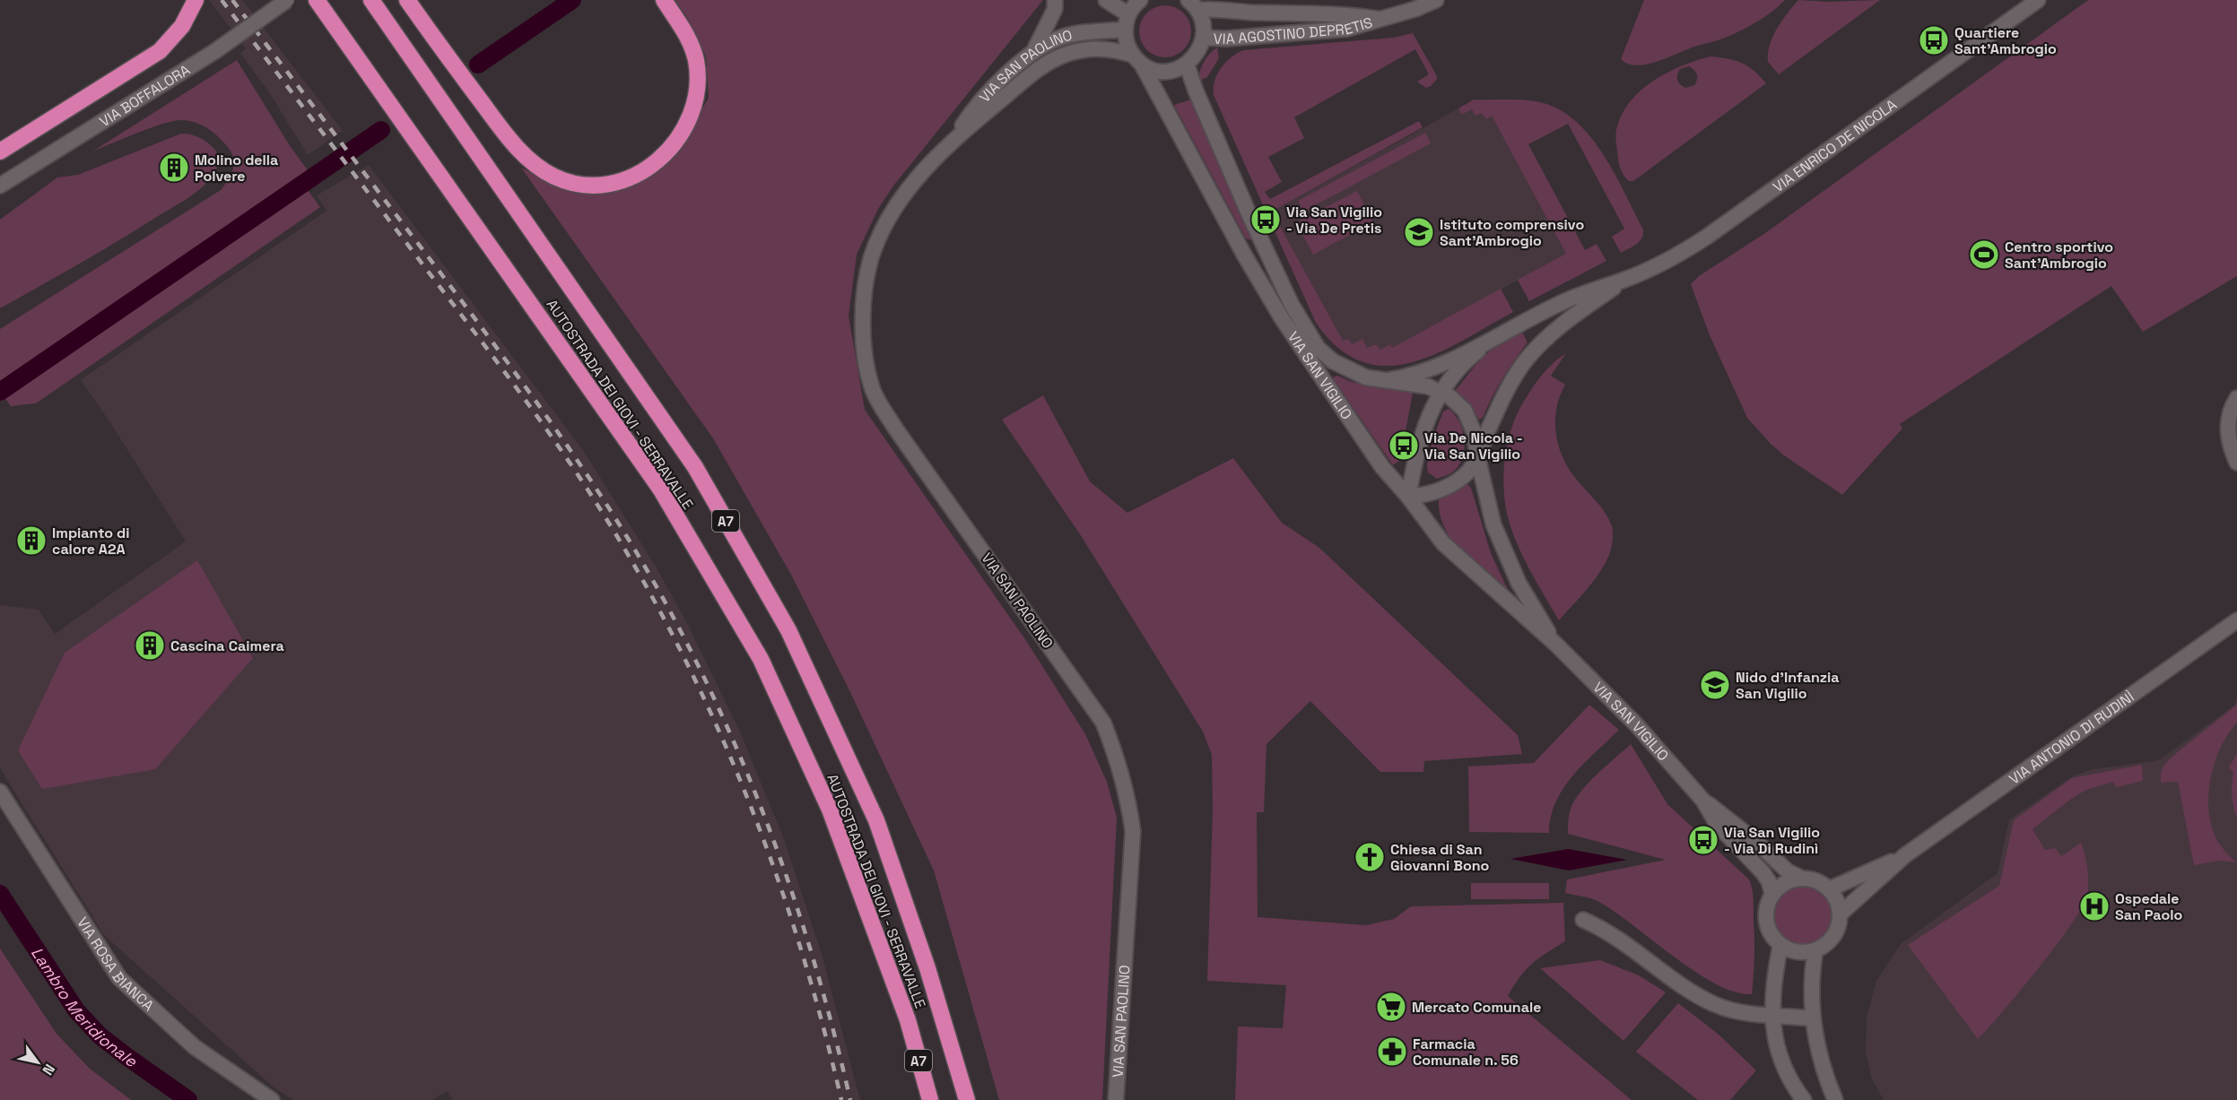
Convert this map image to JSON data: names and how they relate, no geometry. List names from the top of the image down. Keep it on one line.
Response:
{"streets":{"highway":["AUTOSTRADA DEI GIOVI - SERRAVALLE","A7"],"street":["VIA AGOSTINO DEPRETIS","VIA SAN PAOLINO","VIA BOFFALORA","VIA ENRICO DE NICOLA","VIA SAN VIGILIO","VIA ANTONIO DI RUDINÌ","VIA ROSA BIANCA"]},"crossings":[["VIA SAN PAOLINO","VIA SAN VIGILIO"],["VIA ENRICO DE NICOLA","VIA SAN VIGILIO"],["VIA SAN VIGILIO","VIA ANTONIO DI RUDINÌ"]],"water":["Lambro Meridionale"],"places":{"bus stop":["Quartiere Sant'Ambrogio","Via San Vigilio - Via De Pretis","Via De Nicola - Via San Vigilio","Via San Vigilio - Via Di Rudinì"],"building":["Molino della Polvere","Impianto di calore A2A","Cascina Caimera"],"school or university":["Istituto comprensivo Sant'Ambrogio","Nido d'Infanzia San Vigilio"],"sports":["Centro sportivo Sant'Ambrogio"],"church":["Chiesa di San Giovanni Bono"],"hospital":["Ospedale San Paolo"],"supermarket":["Mercato Comunale"],"pharmacy":["Farmacia Comunale n. 56"]},"north":"bottom right"}
